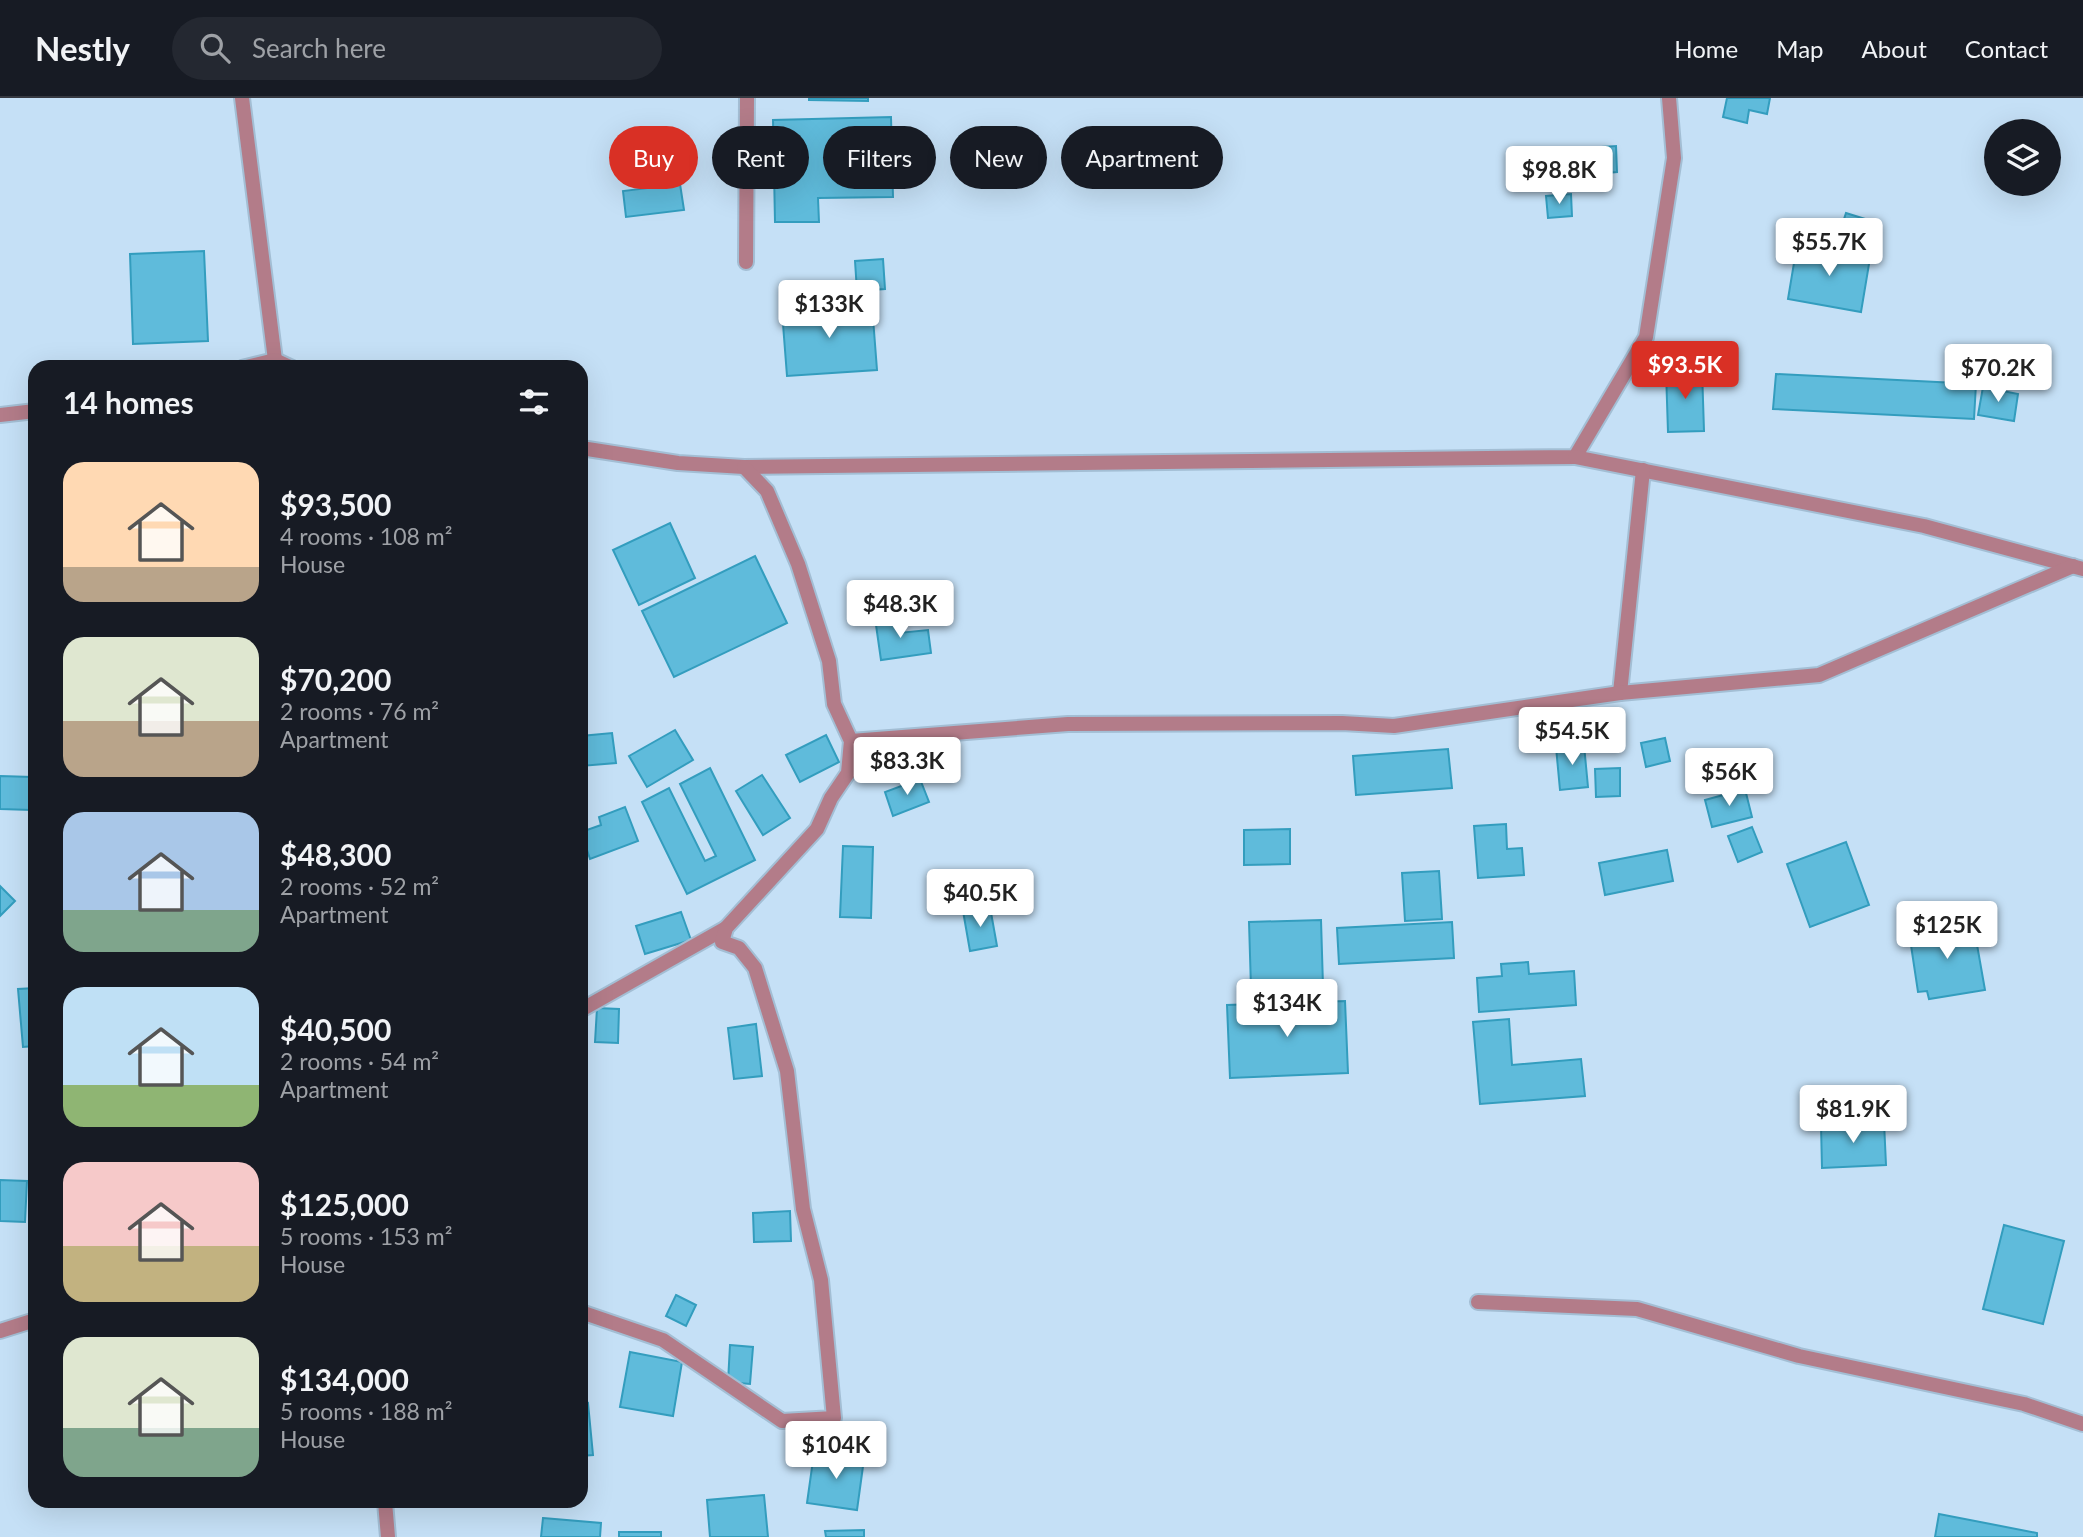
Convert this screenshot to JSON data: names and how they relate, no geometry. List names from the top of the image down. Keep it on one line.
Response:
{"page":{"header":"Nestly","search":"Search here","nav":["Home","Map","About","Contact"],"chip":["Buy","Rent","Filters","New","Apartment"],"price":["$98.8K","$55.7K","$133K","$93.5K","$70.2K","$48.3K","$54.5K","$83.3K","$56K","$40.5K","$125K","$134K","$81.9K","$104K"],"heading":"14 homes","list":[{"name":"$93,500","note":"4 rooms · 108 m² · House"},{"name":"$70,200","note":"2 rooms · 76 m² · Apartment"},{"name":"$48,300","note":"2 rooms · 52 m² · Apartment"},{"name":"$40,500","note":"2 rooms · 54 m² · Apartment"},{"name":"$125,000","note":"5 rooms · 153 m² · House"},{"name":"$134,000","note":"5 rooms · 188 m² · House"}]}}
